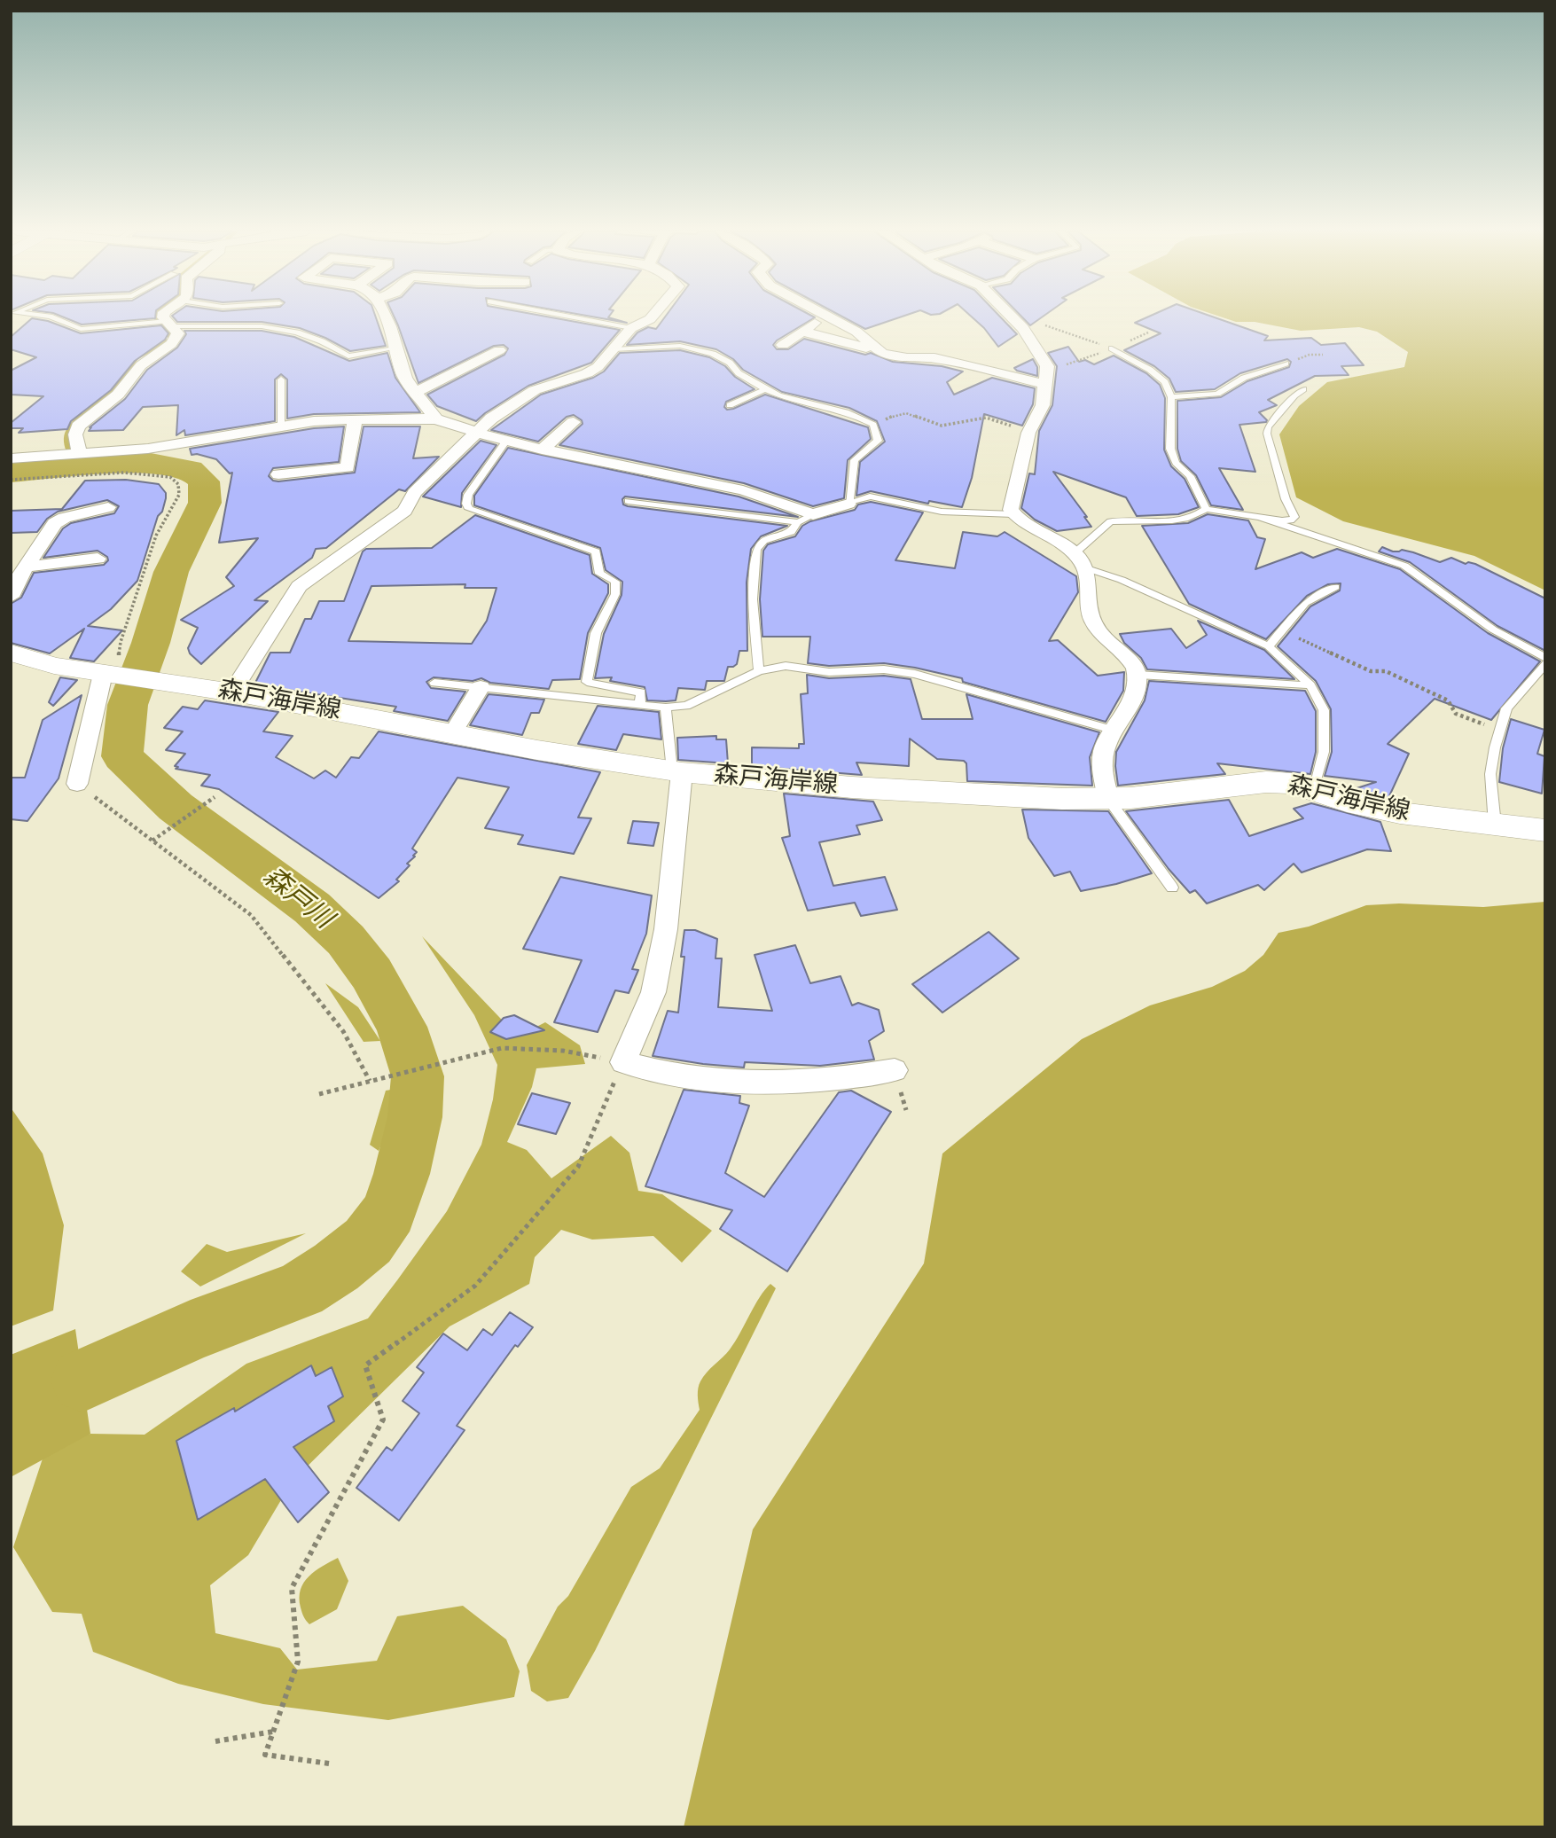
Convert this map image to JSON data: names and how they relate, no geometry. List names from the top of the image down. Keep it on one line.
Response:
{"streets":{"main road":["森戸海岸線"]},"water":["森戸川"]}
